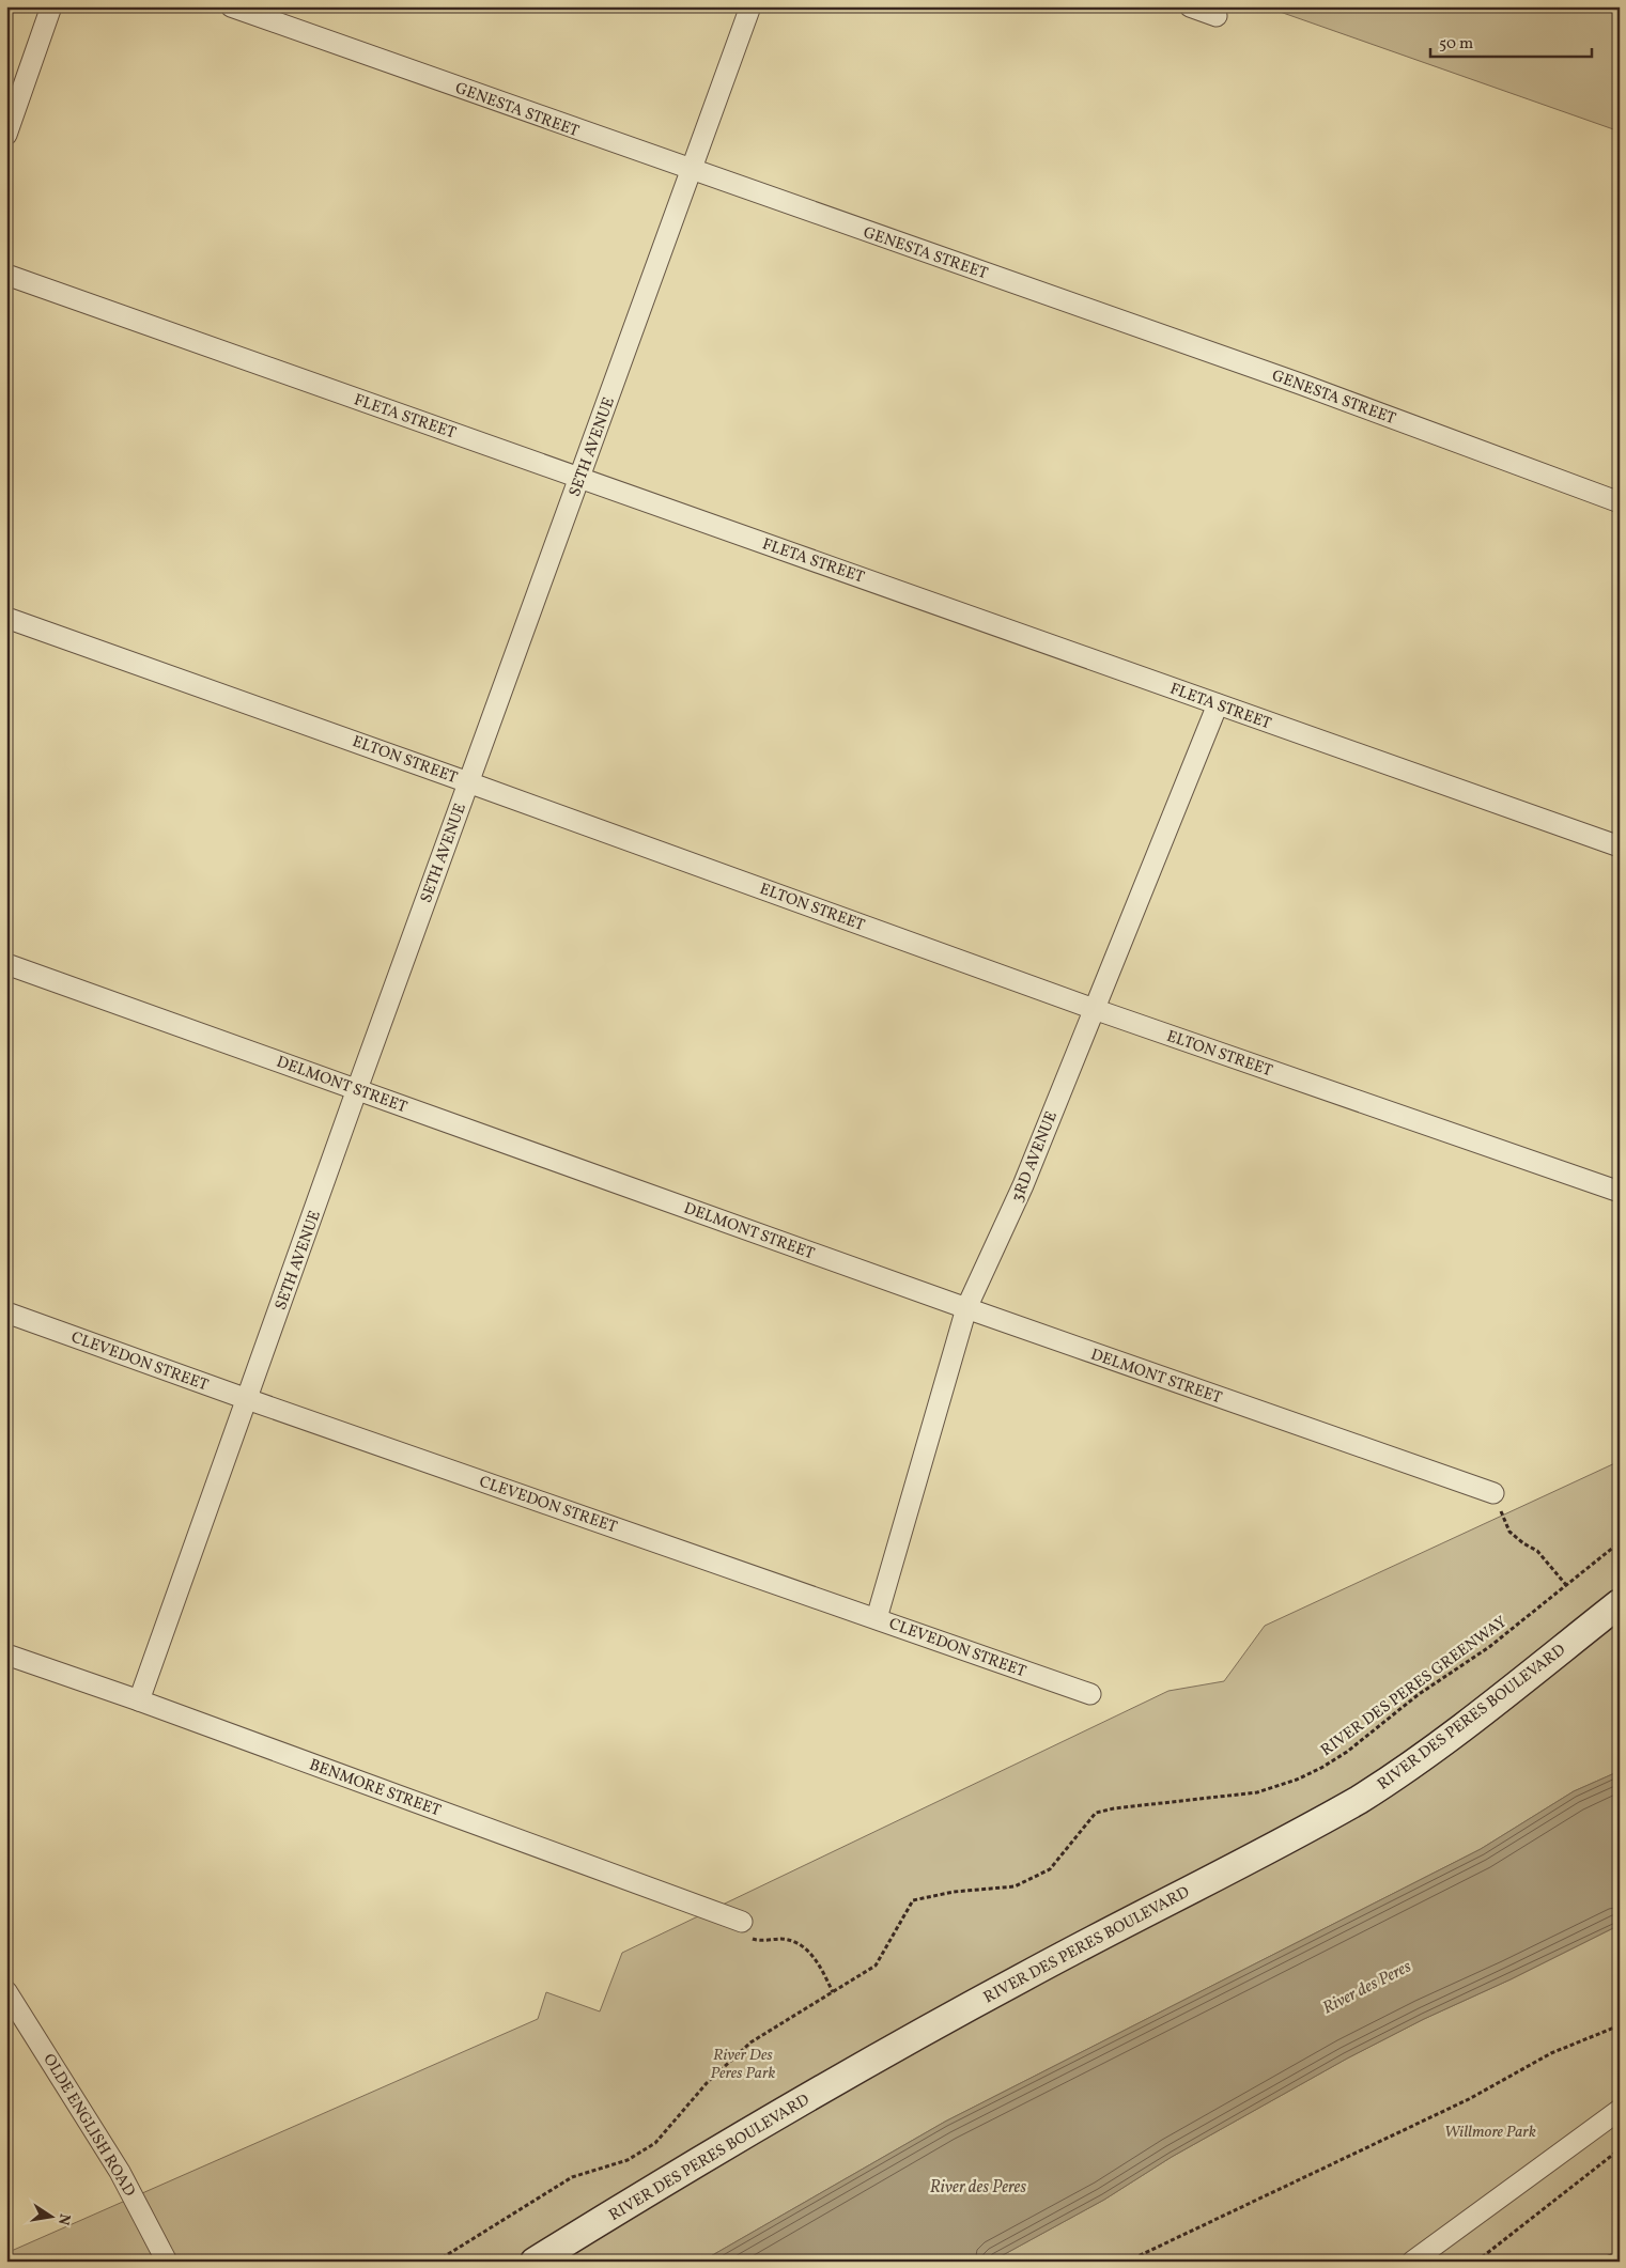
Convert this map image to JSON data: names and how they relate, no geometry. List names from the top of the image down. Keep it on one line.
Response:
{"streets":{"main road":["RIVER DES PERES BOULEVARD"],"street":["GENESTA STREET","FLETA STREET","SETH AVENUE","ELTON STREET","DELMONT STREET","3RD AVENUE","CLEVEDON STREET","BENMORE STREET","OLDE ENGLISH ROAD"],"path":["RIVER DES PERES GREENWAY"]},"crossings":[["GENESTA STREET","SETH AVENUE"],["FLETA STREET","SETH AVENUE"],["FLETA STREET","3RD AVENUE"],["SETH AVENUE","ELTON STREET"],["SETH AVENUE","DELMONT STREET"],["SETH AVENUE","CLEVEDON STREET"],["SETH AVENUE","BENMORE STREET"],["ELTON STREET","3RD AVENUE"],["DELMONT STREET","3RD AVENUE"],["3RD AVENUE","CLEVEDON STREET"]],"water":["River des Peres"],"parks":["River Des Peres Park","Willmore Park"],"scale_bar":"50 m","north":"right"}
